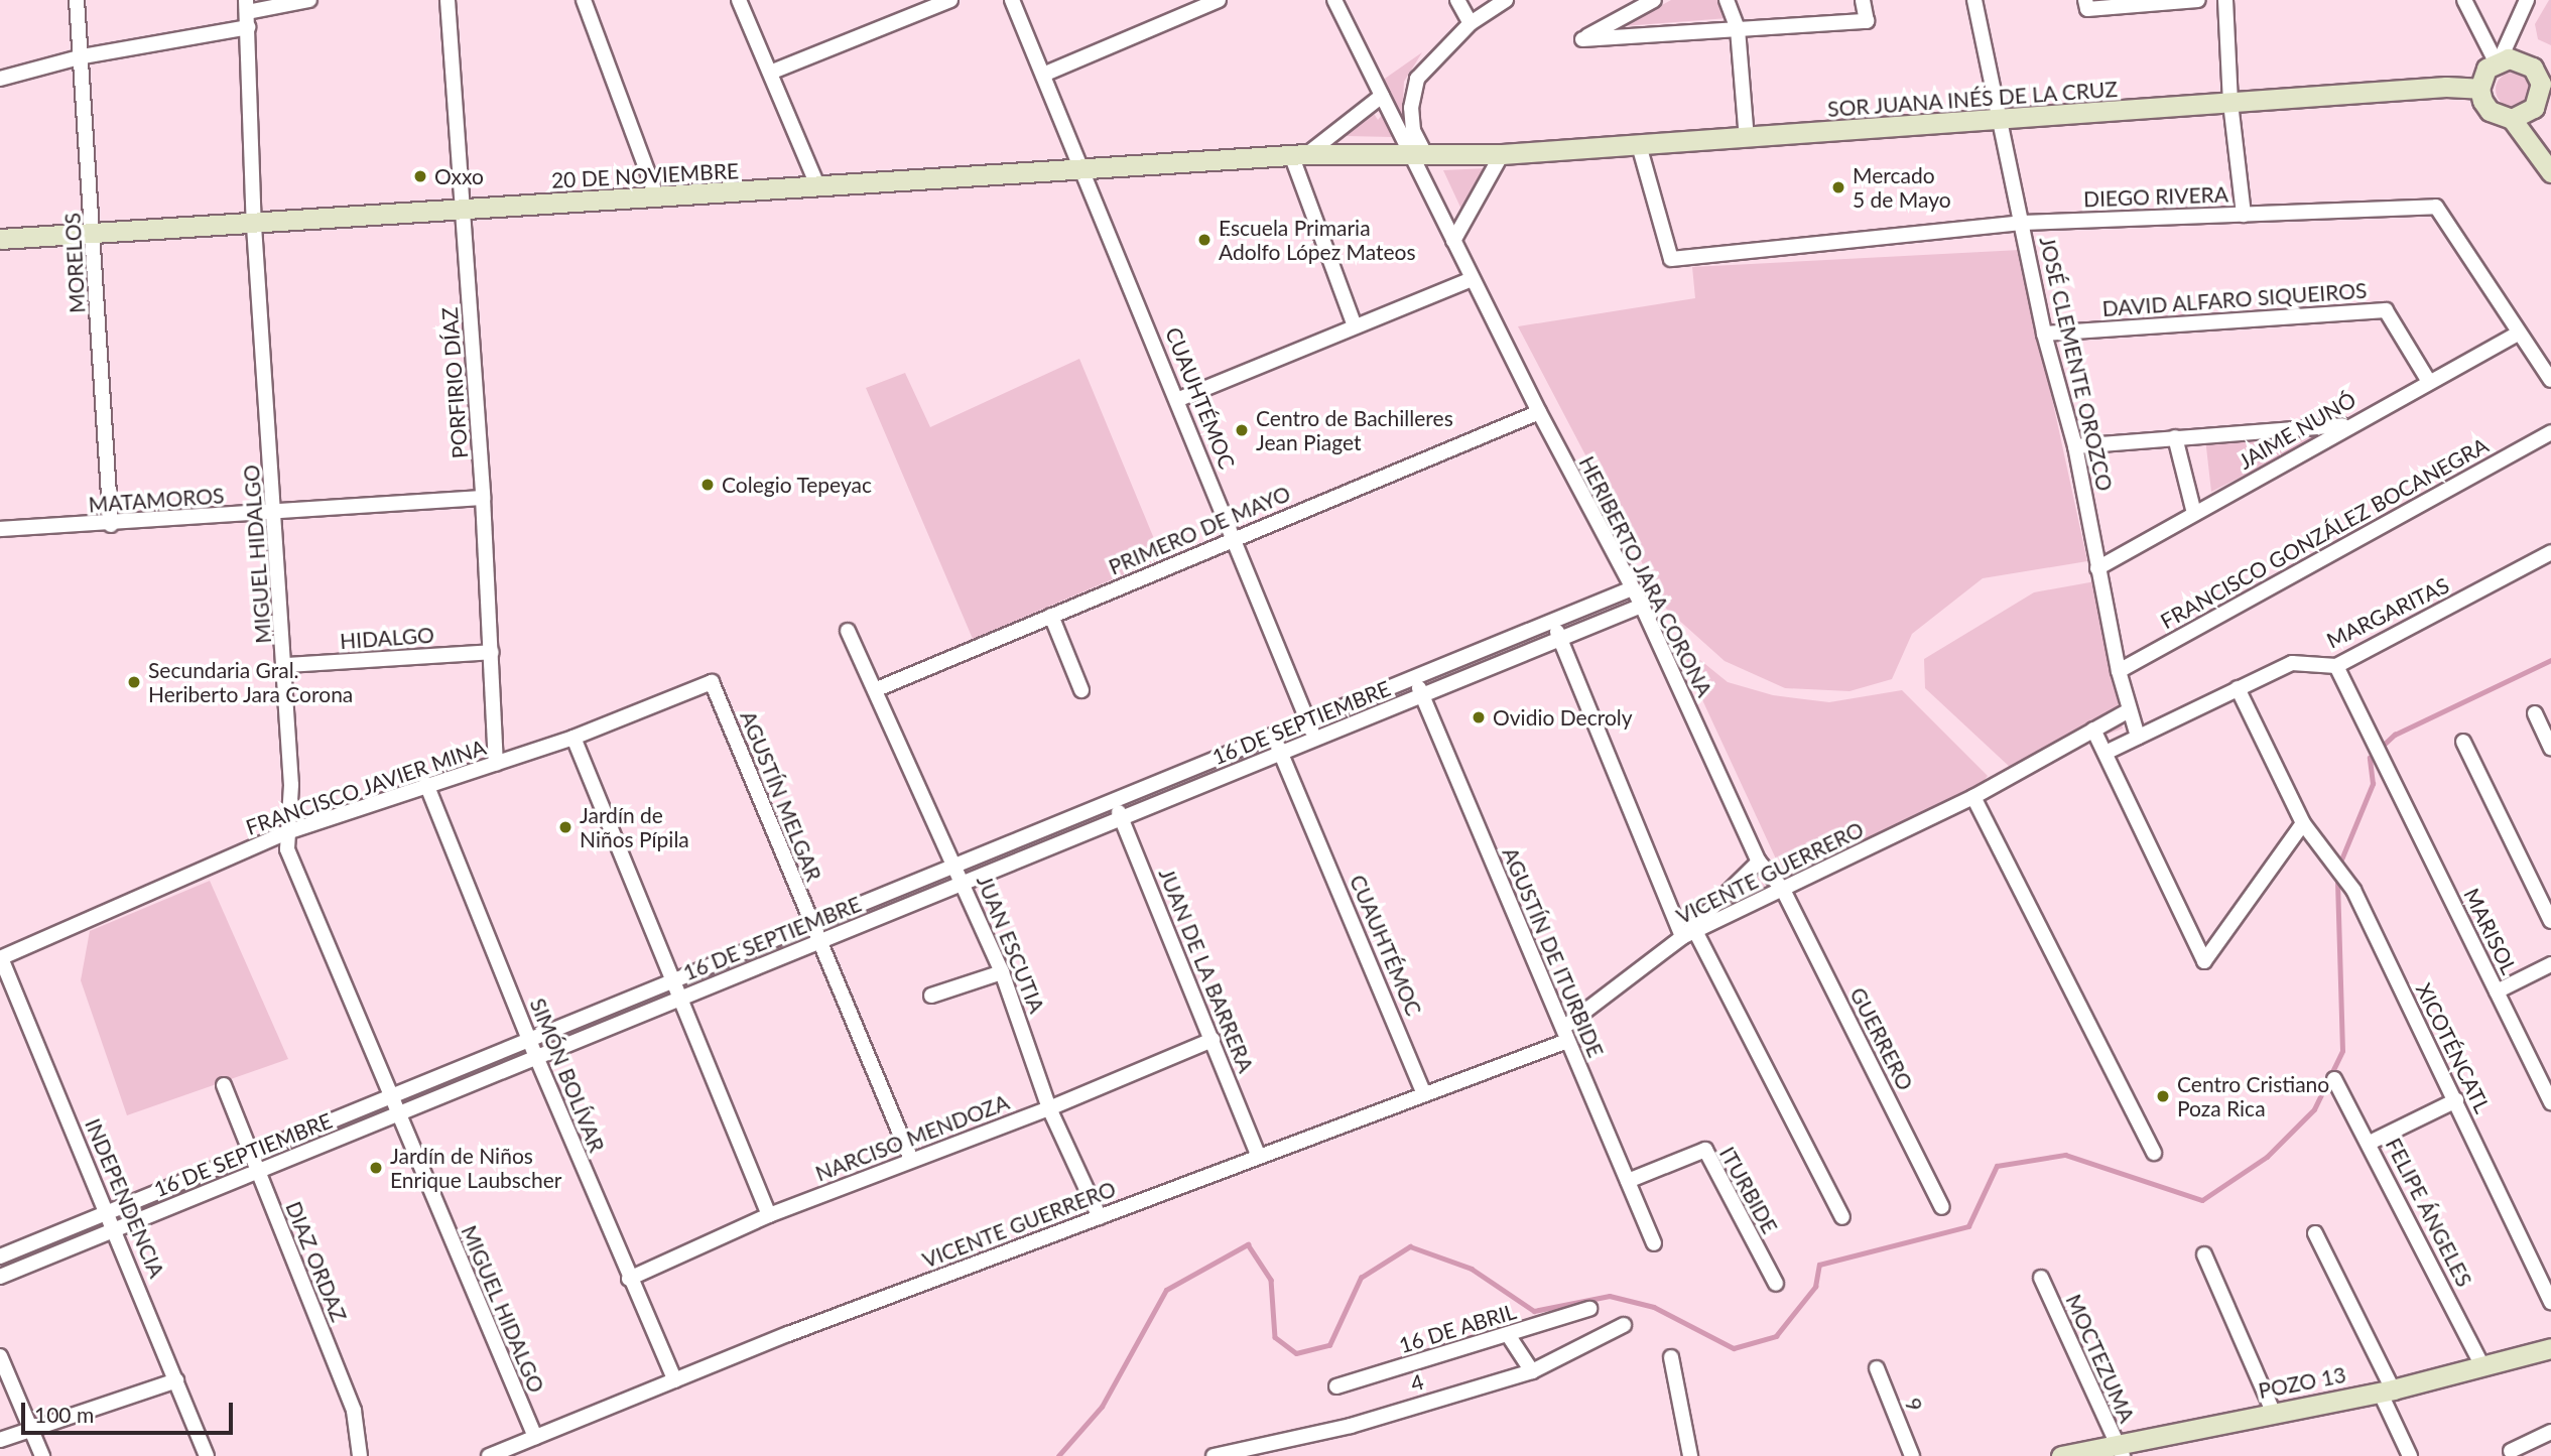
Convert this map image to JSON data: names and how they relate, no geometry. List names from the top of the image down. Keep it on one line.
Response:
{"streets":{"main road":["SOR JUANA INÉS DE LA CRUZ","20 DE NOVIEMBRE","POZO 13"],"street":["DIEGO RIVERA","MORELOS","DAVID ALFARO SIQUEIROS","JOSÉ CLEMENTE OROZCO","PORFIRIO DÍAZ","CUAUHTÉMOC","JAIME NUNÓ","MATAMOROS","PRIMERO DE MAYO","FRANCISCO GONZÁLEZ BOCANEGRA","MIGUEL HIDALGO","HERIBERTO JARA CORONA","MARGARITAS","HIDALGO","16 DE SEPTIEMBRE","FRANCISCO JAVIER MINA","AGUSTÍN MELGAR","VICENTE GUERRERO","MARISOL","JUAN ESCUTIA","AGUSTÍN DE ITURBIDE","JUAN DE LA BARRERA","GUERRERO","XICOTÉNCATL","SIMÓN BOLÍVAR","NARCISO MENDOZA","ITURBIDE","INDEPENDENCIA","FELIPE ÁNGELES","DIAZ ORDAZ","16 DE ABRIL","MOCTEZUMA","4","9"]},"crossings":[["SOR JUANA INÉS DE LA CRUZ","20 DE NOVIEMBRE"],["SOR JUANA INÉS DE LA CRUZ","DIEGO RIVERA"],["SOR JUANA INÉS DE LA CRUZ","JOSÉ CLEMENTE OROZCO"],["SOR JUANA INÉS DE LA CRUZ","HERIBERTO JARA CORONA"],["20 DE NOVIEMBRE","MORELOS"],["20 DE NOVIEMBRE","PORFIRIO DÍAZ"],["20 DE NOVIEMBRE","CUAUHTÉMOC"],["20 DE NOVIEMBRE","MIGUEL HIDALGO"],["20 DE NOVIEMBRE","HERIBERTO JARA CORONA"],["DIEGO RIVERA","JOSÉ CLEMENTE OROZCO"],["DIEGO RIVERA","JAIME NUNÓ"],["MORELOS","MATAMOROS"],["DAVID ALFARO SIQUEIROS","JOSÉ CLEMENTE OROZCO"],["DAVID ALFARO SIQUEIROS","JAIME NUNÓ"],["JOSÉ CLEMENTE OROZCO","JAIME NUNÓ"],["JOSÉ CLEMENTE OROZCO","FRANCISCO GONZÁLEZ BOCANEGRA"],["JOSÉ CLEMENTE OROZCO","MARGARITAS"],["JOSÉ CLEMENTE OROZCO","VICENTE GUERRERO"],["PORFIRIO DÍAZ","MATAMOROS"],["PORFIRIO DÍAZ","HIDALGO"],["PORFIRIO DÍAZ","FRANCISCO JAVIER MINA"],["CUAUHTÉMOC","PRIMERO DE MAYO"],["CUAUHTÉMOC","16 DE SEPTIEMBRE"],["CUAUHTÉMOC","VICENTE GUERRERO"],["MATAMOROS","MIGUEL HIDALGO"],["PRIMERO DE MAYO","HERIBERTO JARA CORONA"],["PRIMERO DE MAYO","JUAN ESCUTIA"],["MIGUEL HIDALGO","HIDALGO"],["MIGUEL HIDALGO","16 DE SEPTIEMBRE"],["MIGUEL HIDALGO","FRANCISCO JAVIER MINA"],["MIGUEL HIDALGO","VICENTE GUERRERO"],["HERIBERTO JARA CORONA","16 DE SEPTIEMBRE"],["HERIBERTO JARA CORONA","VICENTE GUERRERO"],["HERIBERTO JARA CORONA","GUERRERO"],["MARGARITAS","MARISOL"],["16 DE SEPTIEMBRE","AGUSTÍN MELGAR"],["16 DE SEPTIEMBRE","JUAN ESCUTIA"],["16 DE SEPTIEMBRE","AGUSTÍN DE ITURBIDE"],["16 DE SEPTIEMBRE","JUAN DE LA BARRERA"],["16 DE SEPTIEMBRE","SIMÓN BOLÍVAR"],["16 DE SEPTIEMBRE","INDEPENDENCIA"],["16 DE SEPTIEMBRE","DIAZ ORDAZ"],["FRANCISCO JAVIER MINA","AGUSTÍN MELGAR"],["FRANCISCO JAVIER MINA","SIMÓN BOLÍVAR"],["FRANCISCO JAVIER MINA","INDEPENDENCIA"],["AGUSTÍN MELGAR","NARCISO MENDOZA"],["VICENTE GUERRERO","JUAN ESCUTIA"],["VICENTE GUERRERO","AGUSTÍN DE ITURBIDE"],["VICENTE GUERRERO","JUAN DE LA BARRERA"],["VICENTE GUERRERO","GUERRERO"],["VICENTE GUERRERO","SIMÓN BOLÍVAR"],["JUAN ESCUTIA","NARCISO MENDOZA"],["AGUSTÍN DE ITURBIDE","ITURBIDE"],["JUAN DE LA BARRERA","NARCISO MENDOZA"],["SIMÓN BOLÍVAR","NARCISO MENDOZA"],["FELIPE ÁNGELES","POZO 13"],["MOCTEZUMA","POZO 13"]],"places":["Oxxo","Mercado 5 de Mayo","Escuela Primaria Adolfo López Mateos","Centro de Bachilleres Jean Piaget","Colegio Tepeyac","Secundaria Gral. Heriberto Jara Corona","Ovidio Decroly","Jardín de Niños Pípila","Centro Cristiano Poza Rica","Jardín de Niños Enrique Laubscher"],"scale_bar":"100 m"}
